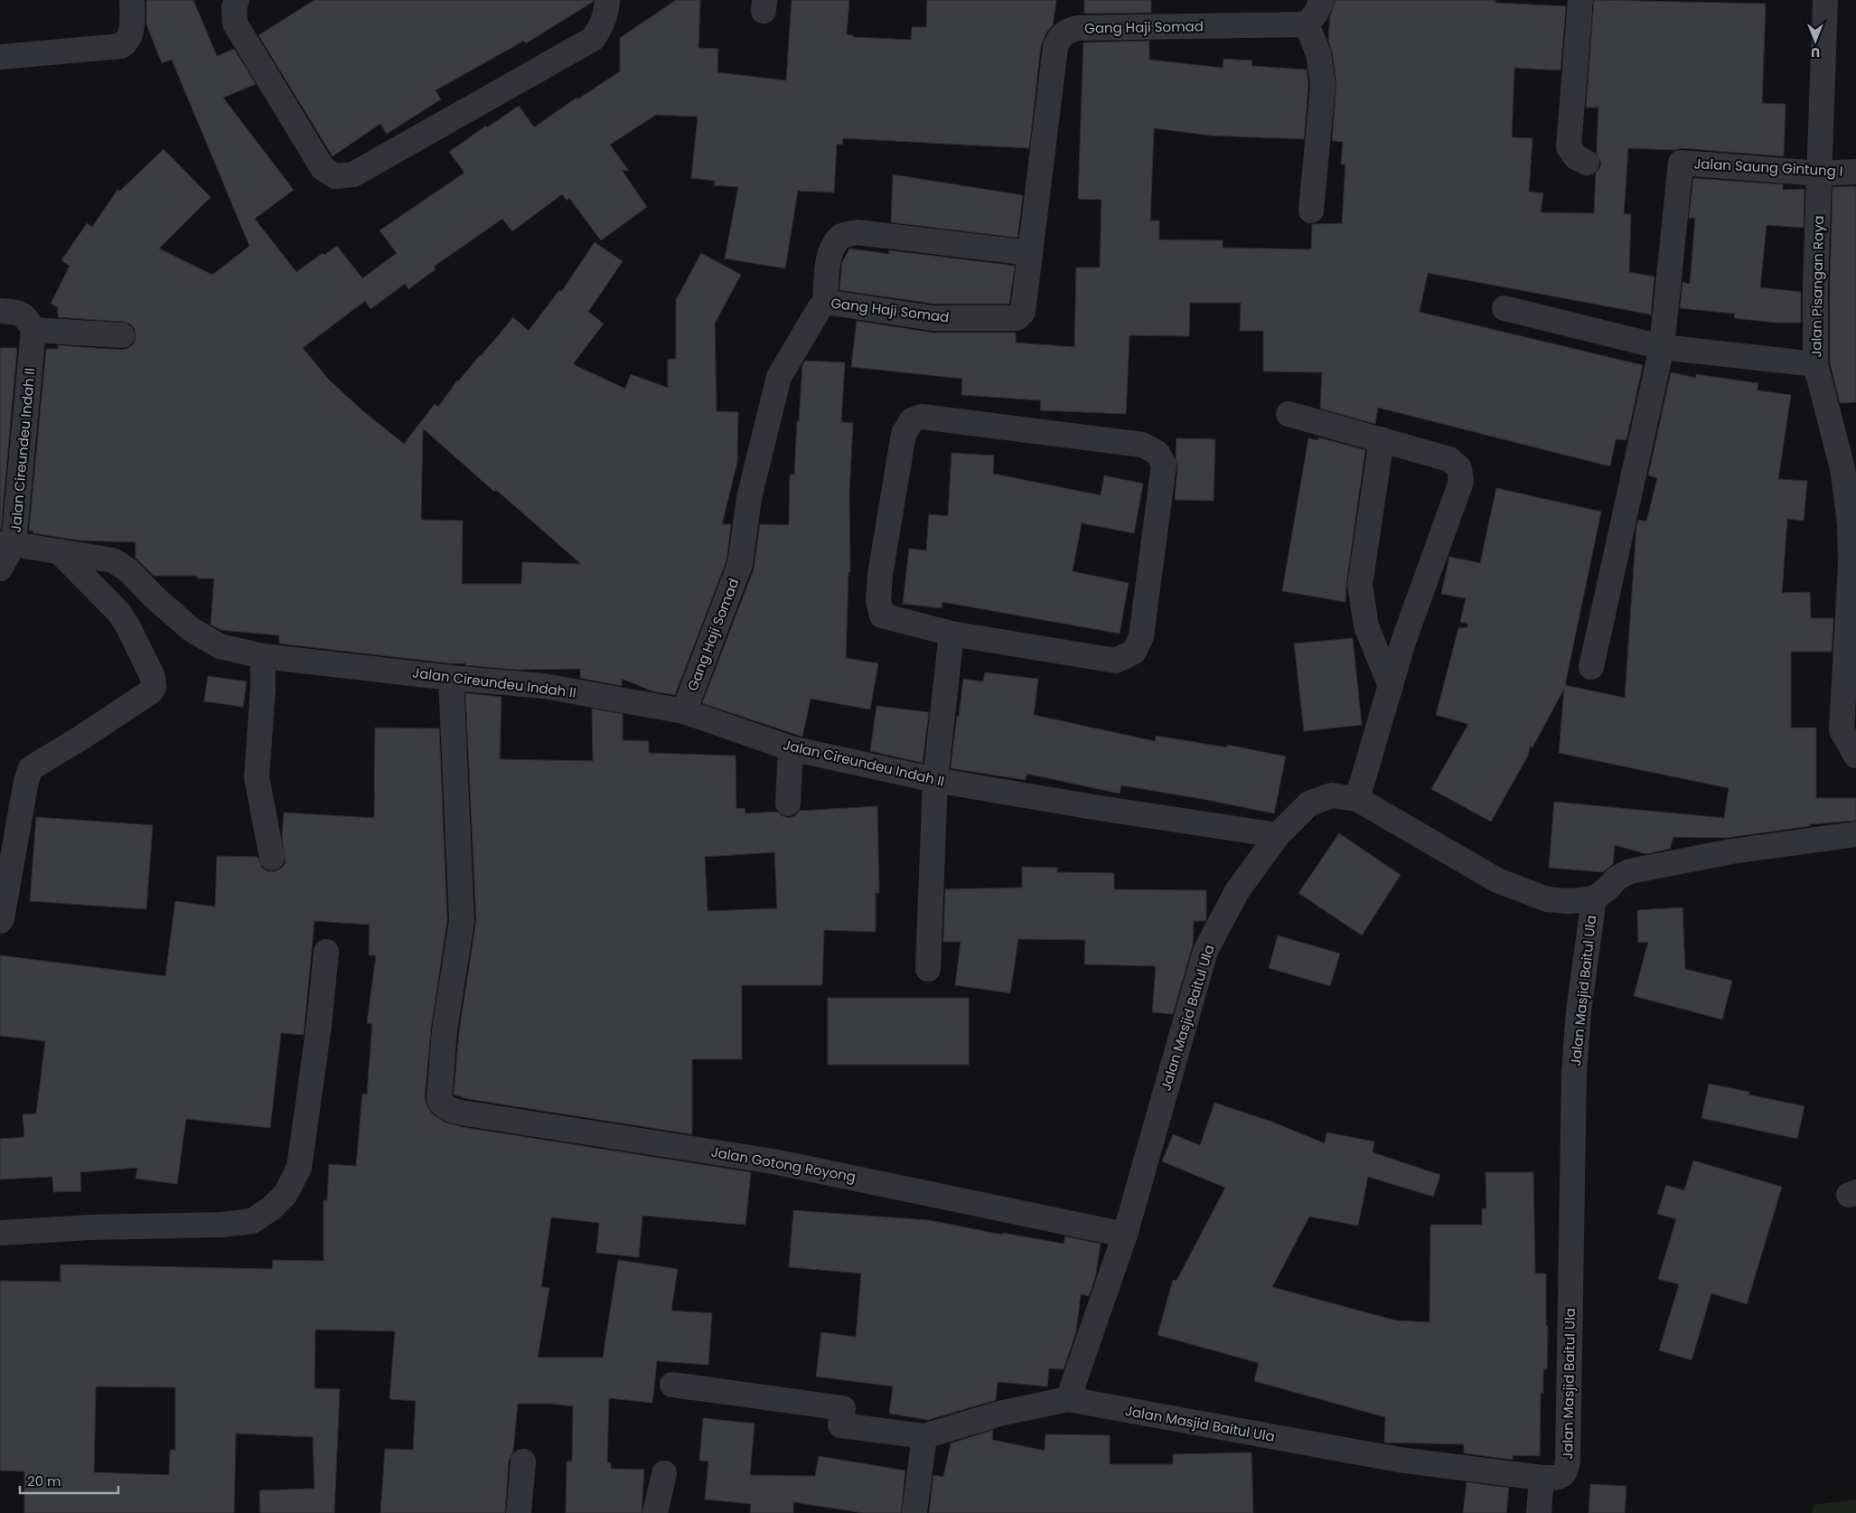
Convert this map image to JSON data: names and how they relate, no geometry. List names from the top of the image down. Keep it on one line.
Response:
{"streets":{"street":["Gang Haji Somad","Jalan Saung Gintung I","Jalan Pisangan Raya","Jalan Cireundeu Indah II","Jalan Masjid Baitul Ula","Jalan Gotong Royong"]},"crossings":[["Gang Haji Somad","Jalan Cireundeu Indah II"],["Jalan Saung Gintung I","Jalan Pisangan Raya"],["Jalan Cireundeu Indah II","Jalan Masjid Baitul Ula"],["Jalan Cireundeu Indah II","Jalan Gotong Royong"],["Jalan Masjid Baitul Ula","Jalan Gotong Royong"]],"scale_bar":"20 m","north":"bottom"}
